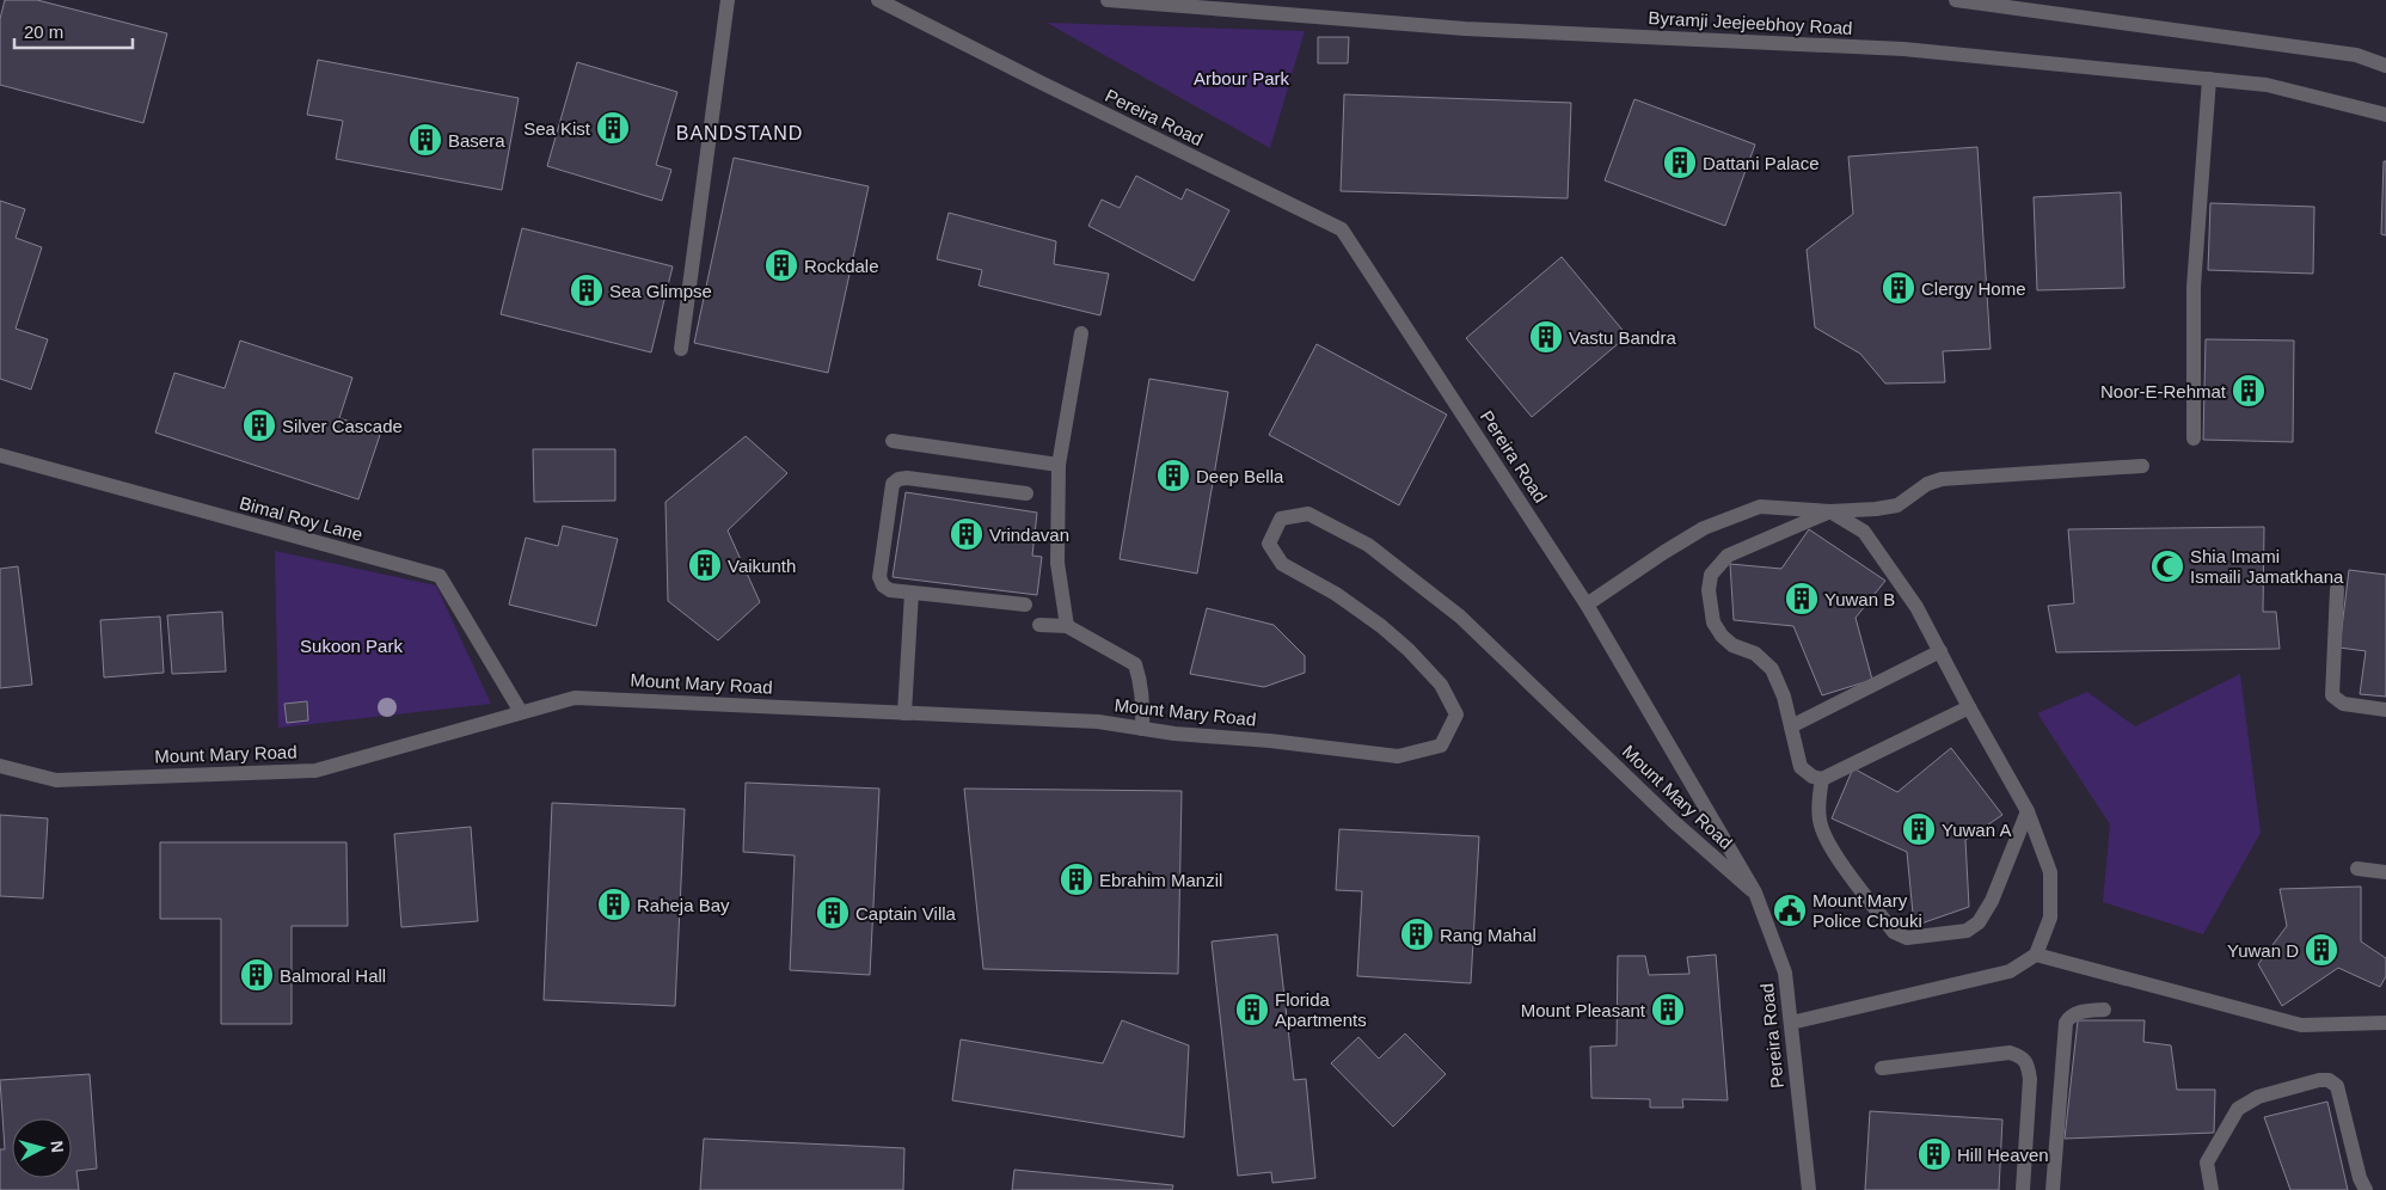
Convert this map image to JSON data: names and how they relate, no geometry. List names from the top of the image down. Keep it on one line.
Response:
{"streets":{"street":["Byramji Jeejeebhoy Road","Pereira Road","Bimal Roy Lane","Mount Mary Road"]},"crossings":[["Pereira Road","Mount Mary Road"],["Bimal Roy Lane","Mount Mary Road"]],"districts":["BANDSTAND"],"parks":["Arbour Park","Sukoon Park"],"places":{"building":["Sea Kist","Basera","Dattani Palace","Rockdale","Clergy Home","Sea Glimpse","Vastu Bandra","Noor-E-Rehmat","Silver Cascade","Deep Bella","Vrindavan","Vaikunth","Yuwan B","Yuwan A","Ebrahim Manzil","Raheja Bay","Captain Villa","Rang Mahal","Yuwan D","Balmoral Hall","Florida Apartments","Mount Pleasant","Hill Heaven"],"mosque":["Shia Imami Ismaili Jamatkhana"],"public building":["Mount Mary Police Chouki"]},"scale_bar":"20 m","north":"right"}
